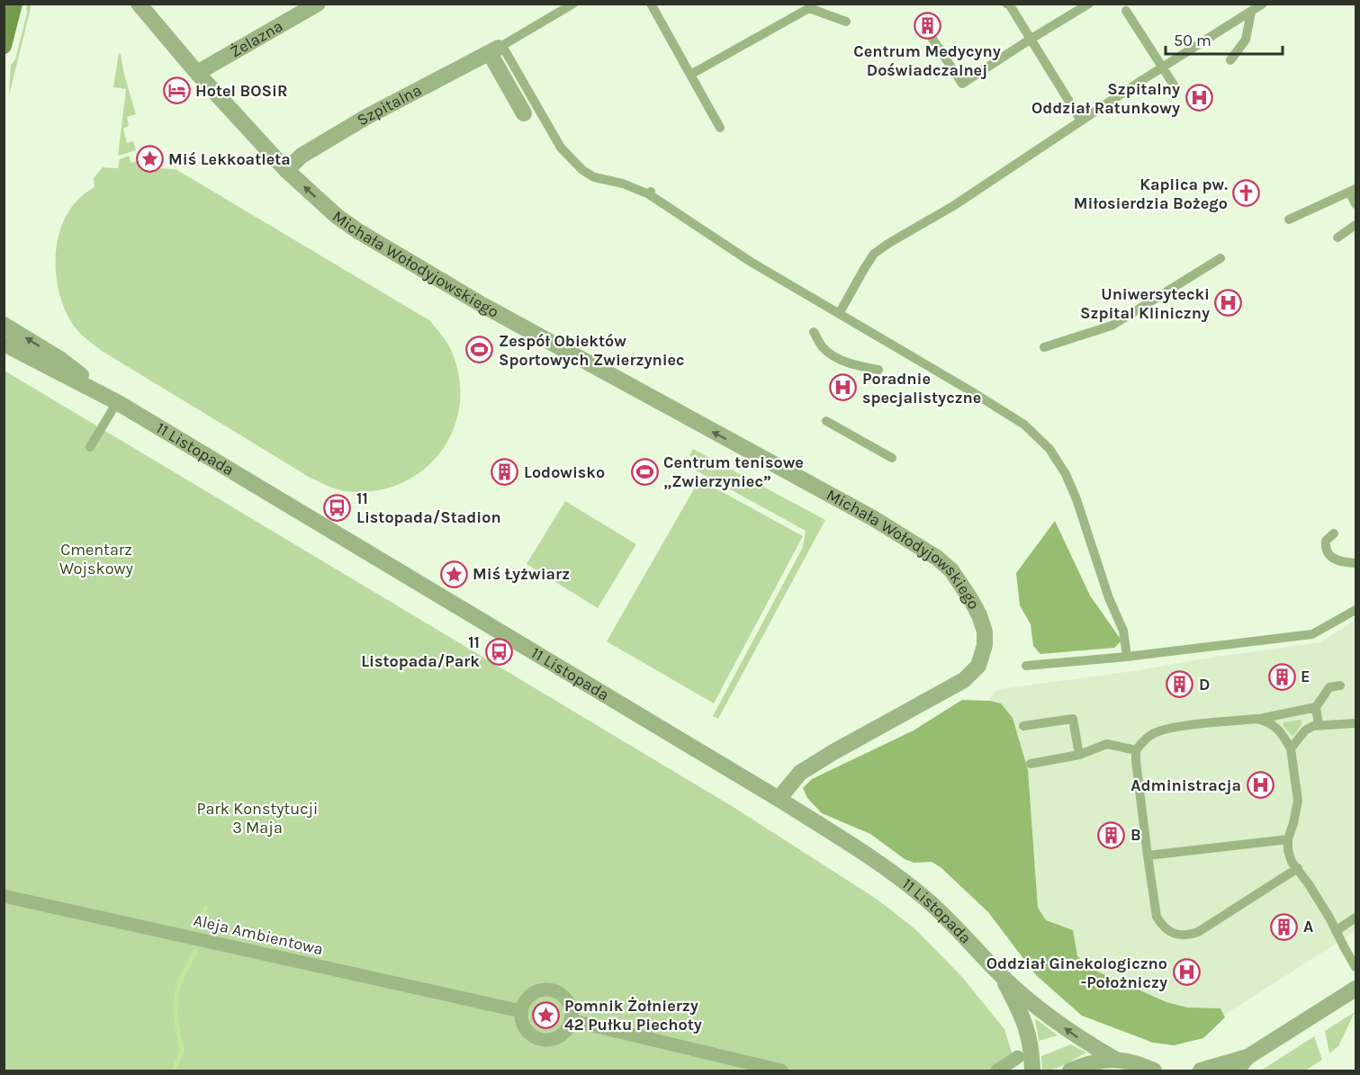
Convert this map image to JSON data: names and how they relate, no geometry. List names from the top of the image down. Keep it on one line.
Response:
{"streets":{"street":["Żelazna","Szpitalna","Michała Wołodyjowskiego","11 Listopada","Aleja Ambientowa"]},"crossings":[["Żelazna","Michała Wołodyjowskiego"],["Szpitalna","Michała Wołodyjowskiego"],["Michała Wołodyjowskiego","11 Listopada"]],"parks":["Cmentarz Wojskowy","Park Konstytucji 3 Maja"],"places":{"building":["Centrum Medycyny Doświadczalnej","Lodowisko","E","D","B","A"],"hotel":["Hotel BOSiR"],"hospital":["Szpitalny Oddział Ratunkowy","Uniwersytecki Szpital Kliniczny","Poradnie specjalistyczne","Administracja","Oddział Ginekologiczno -Położniczy"],"place":["Miś Lekkoatleta","Miś Łyżwiarz","Pomnik Żołnierzy 42 Pułku Piechoty"],"church":["Kaplica pw. Miłosierdzia Bożego"],"sports":["Zespół Obiektów Sportowych Zwierzyniec","Centrum tenisowe „Zwierzyniec”"],"bus stop":["11 Listopada/Stadion","11 Listopada/Park"]},"scale_bar":"50 m"}
